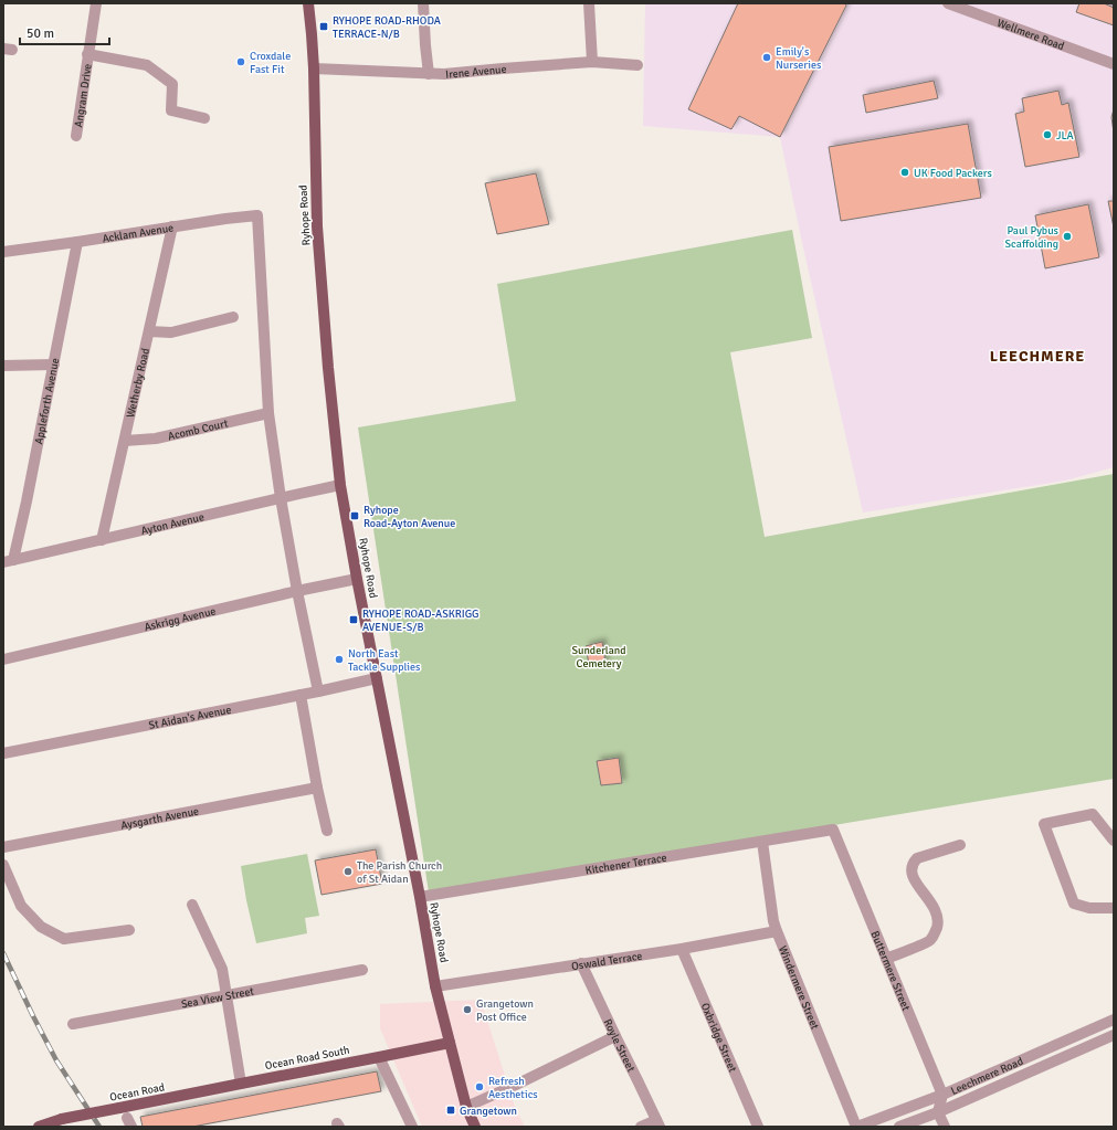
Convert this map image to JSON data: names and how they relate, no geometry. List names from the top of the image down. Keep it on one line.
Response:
{"streets":{"main road":["Ryhope Road","Ocean Road South","Ocean Road"],"street":["Wellmere Road","Irene Avenue","Angram Drive","Acklam Avenue","Wetherby Road","Appleforth Avenue","Acomb Court","Ayton Avenue","Askrigg Avenue","St Aidan's Avenue","Aysgarth Avenue","Kitchener Terrace","Oswald Terrace","Buttermere Street","Windermere Street","Sea View Street","Oxbridge Street","Royle Street","Leechmere Road"]},"crossings":[["Irene Avenue","Ryhope Road"],["Ryhope Road","Ayton Avenue"],["Ryhope Road","Askrigg Avenue"],["Ryhope Road","St Aidan's Avenue"],["Ryhope Road","Kitchener Terrace"],["Ryhope Road","Oswald Terrace"],["Acklam Avenue","Wetherby Road"],["Acklam Avenue","Appleforth Avenue"],["Acklam Avenue","Acomb Court"],["Wetherby Road","Acomb Court"],["Wetherby Road","Ayton Avenue"],["Appleforth Avenue","Ayton Avenue"],["Kitchener Terrace","Buttermere Street"],["Kitchener Terrace","Windermere Street"],["Oswald Terrace","Windermere Street"],["Oswald Terrace","Oxbridge Street"],["Oswald Terrace","Royle Street"],["Buttermere Street","Leechmere Road"],["Windermere Street","Leechmere Road"],["Ocean Road South","Ocean Road"]],"districts":["LEECHMERE"],"parks":["Sunderland Cemetery"],"places":{"transit":["RYHOPE ROAD-RHODA TERRACE-N/B","Ryhope Road-Ayton Avenue","RYHOPE ROAD-ASKRIGG AVENUE-S/B","Grangetown"],"other":["Emily's Nurseries","Croxdale Fast Fit","JLA","UK Food Packers","Paul Pybus Scaffolding","North East Tackle Supplies","The Parish Church of St Aidan","Grangetown Post Office","Refresh Aesthetics"]},"scale_bar":"50 m"}
